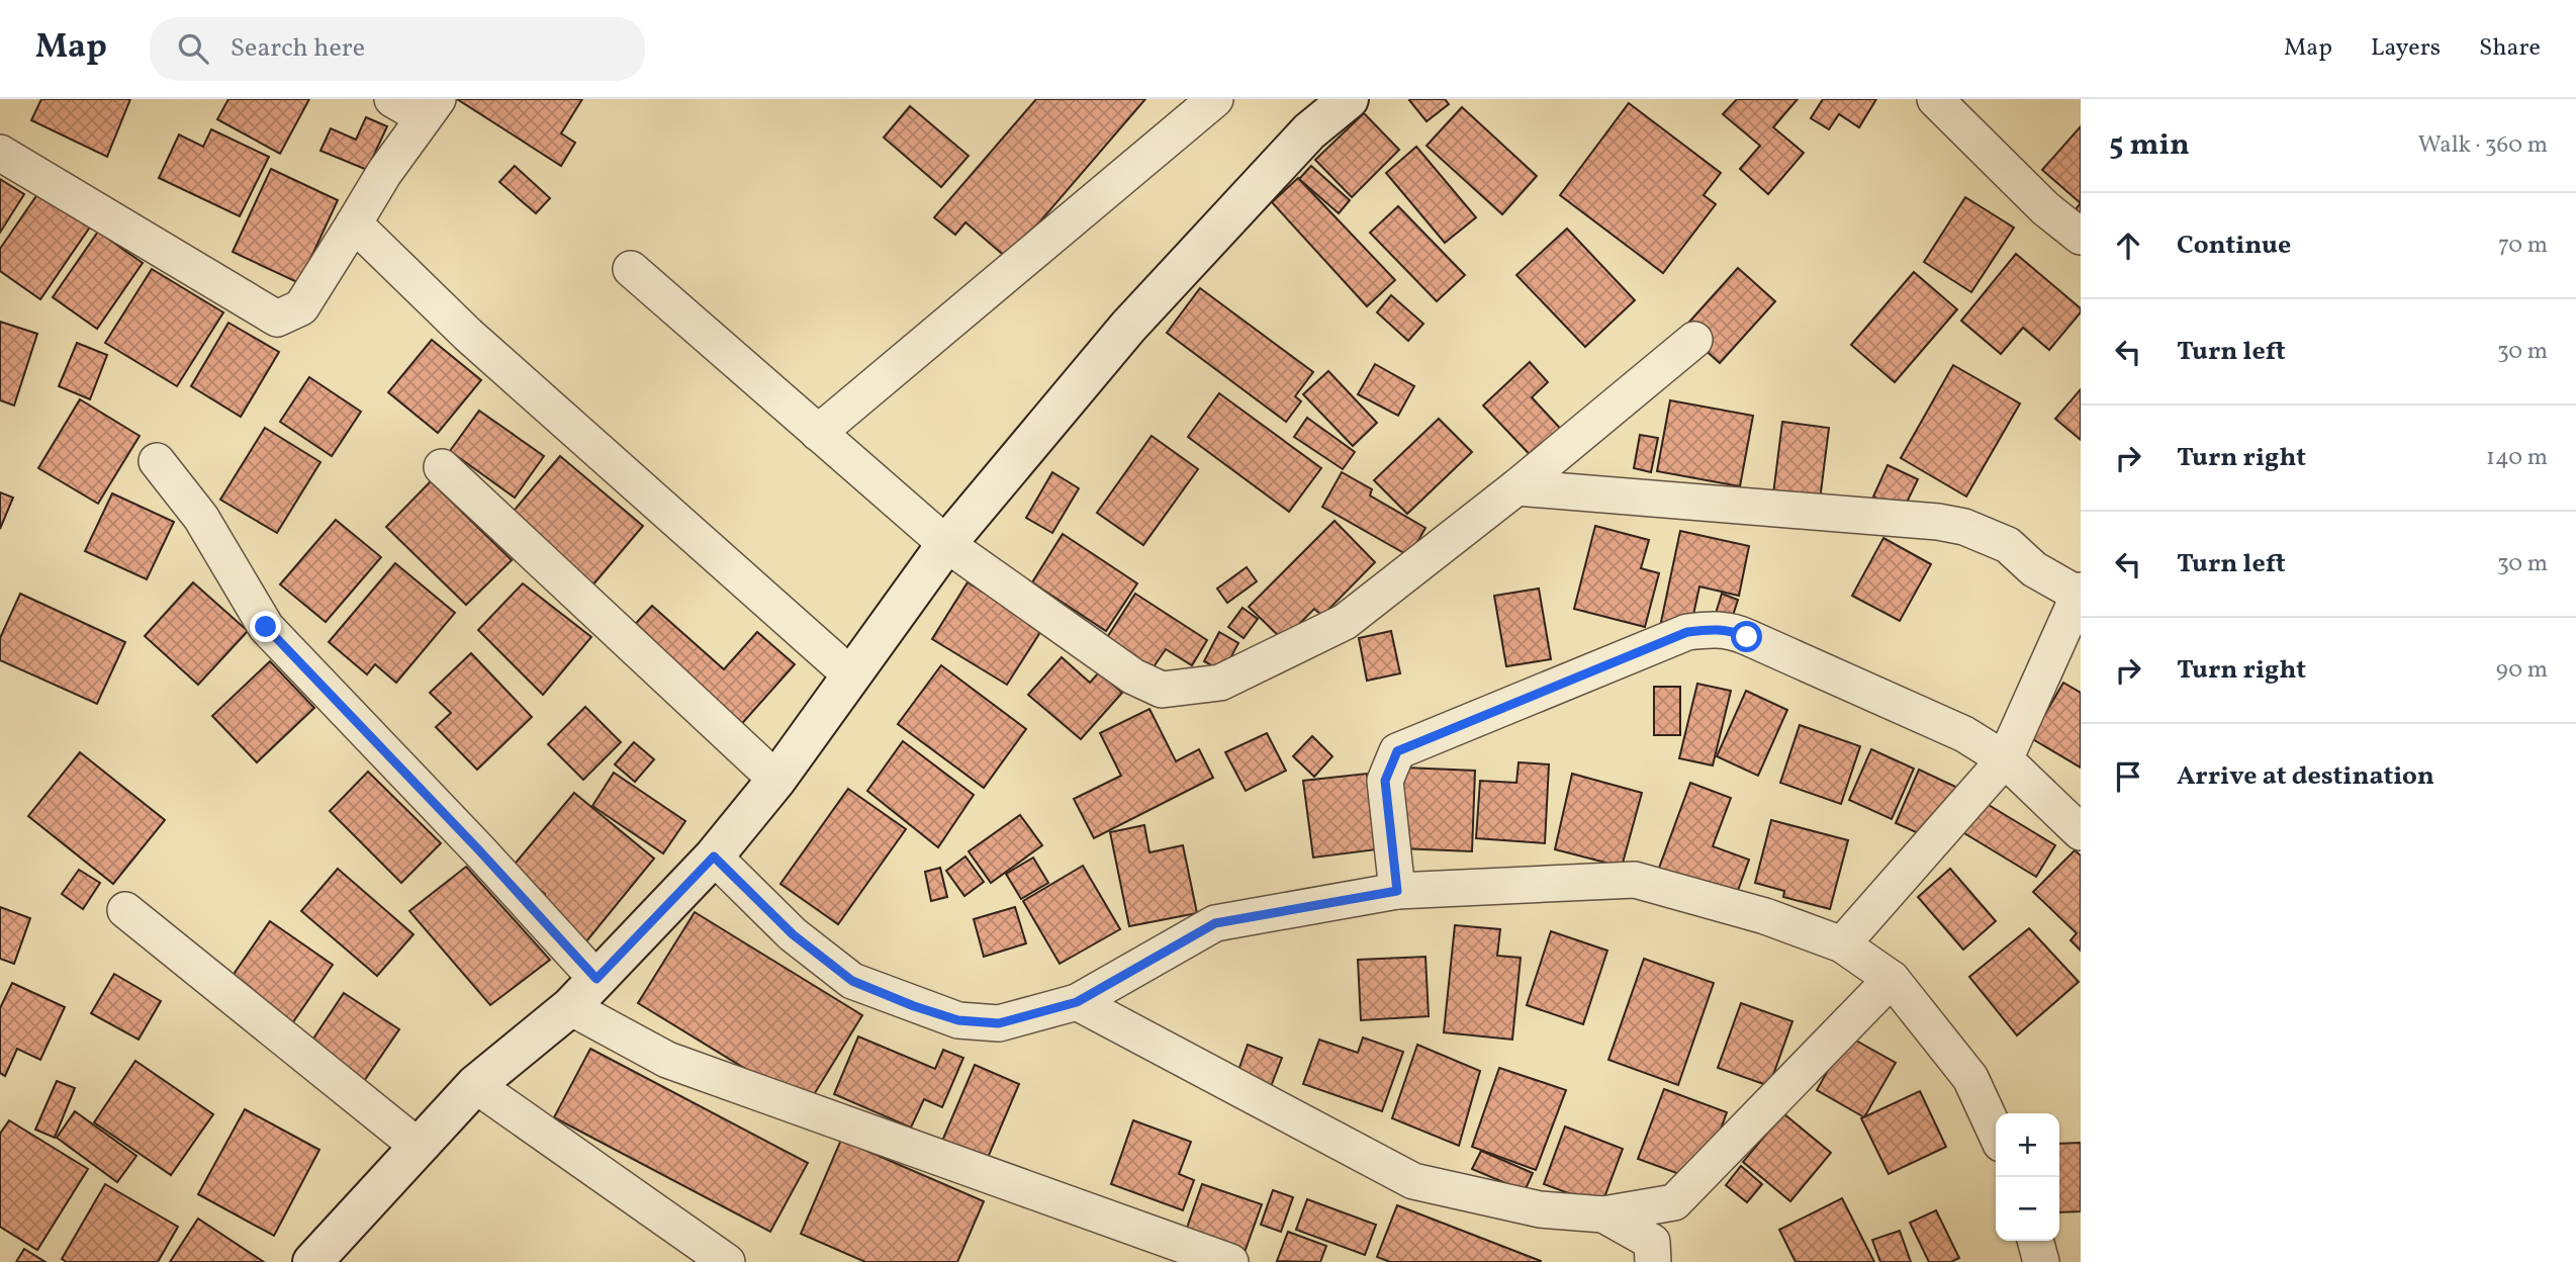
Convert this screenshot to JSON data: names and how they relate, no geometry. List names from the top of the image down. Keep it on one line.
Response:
{"page":{"header":"Map","search":"Search here","nav":["Map","Layers","Share"],"heading":["5 min","Walk · 360 m"],"list":[["Continue","70 m"],["Turn left","30 m"],["Turn right","140 m"],["Turn left","30 m"],["Turn right","90 m"],"Arrive at destination"],"map_buttons":["+","−"]}}
